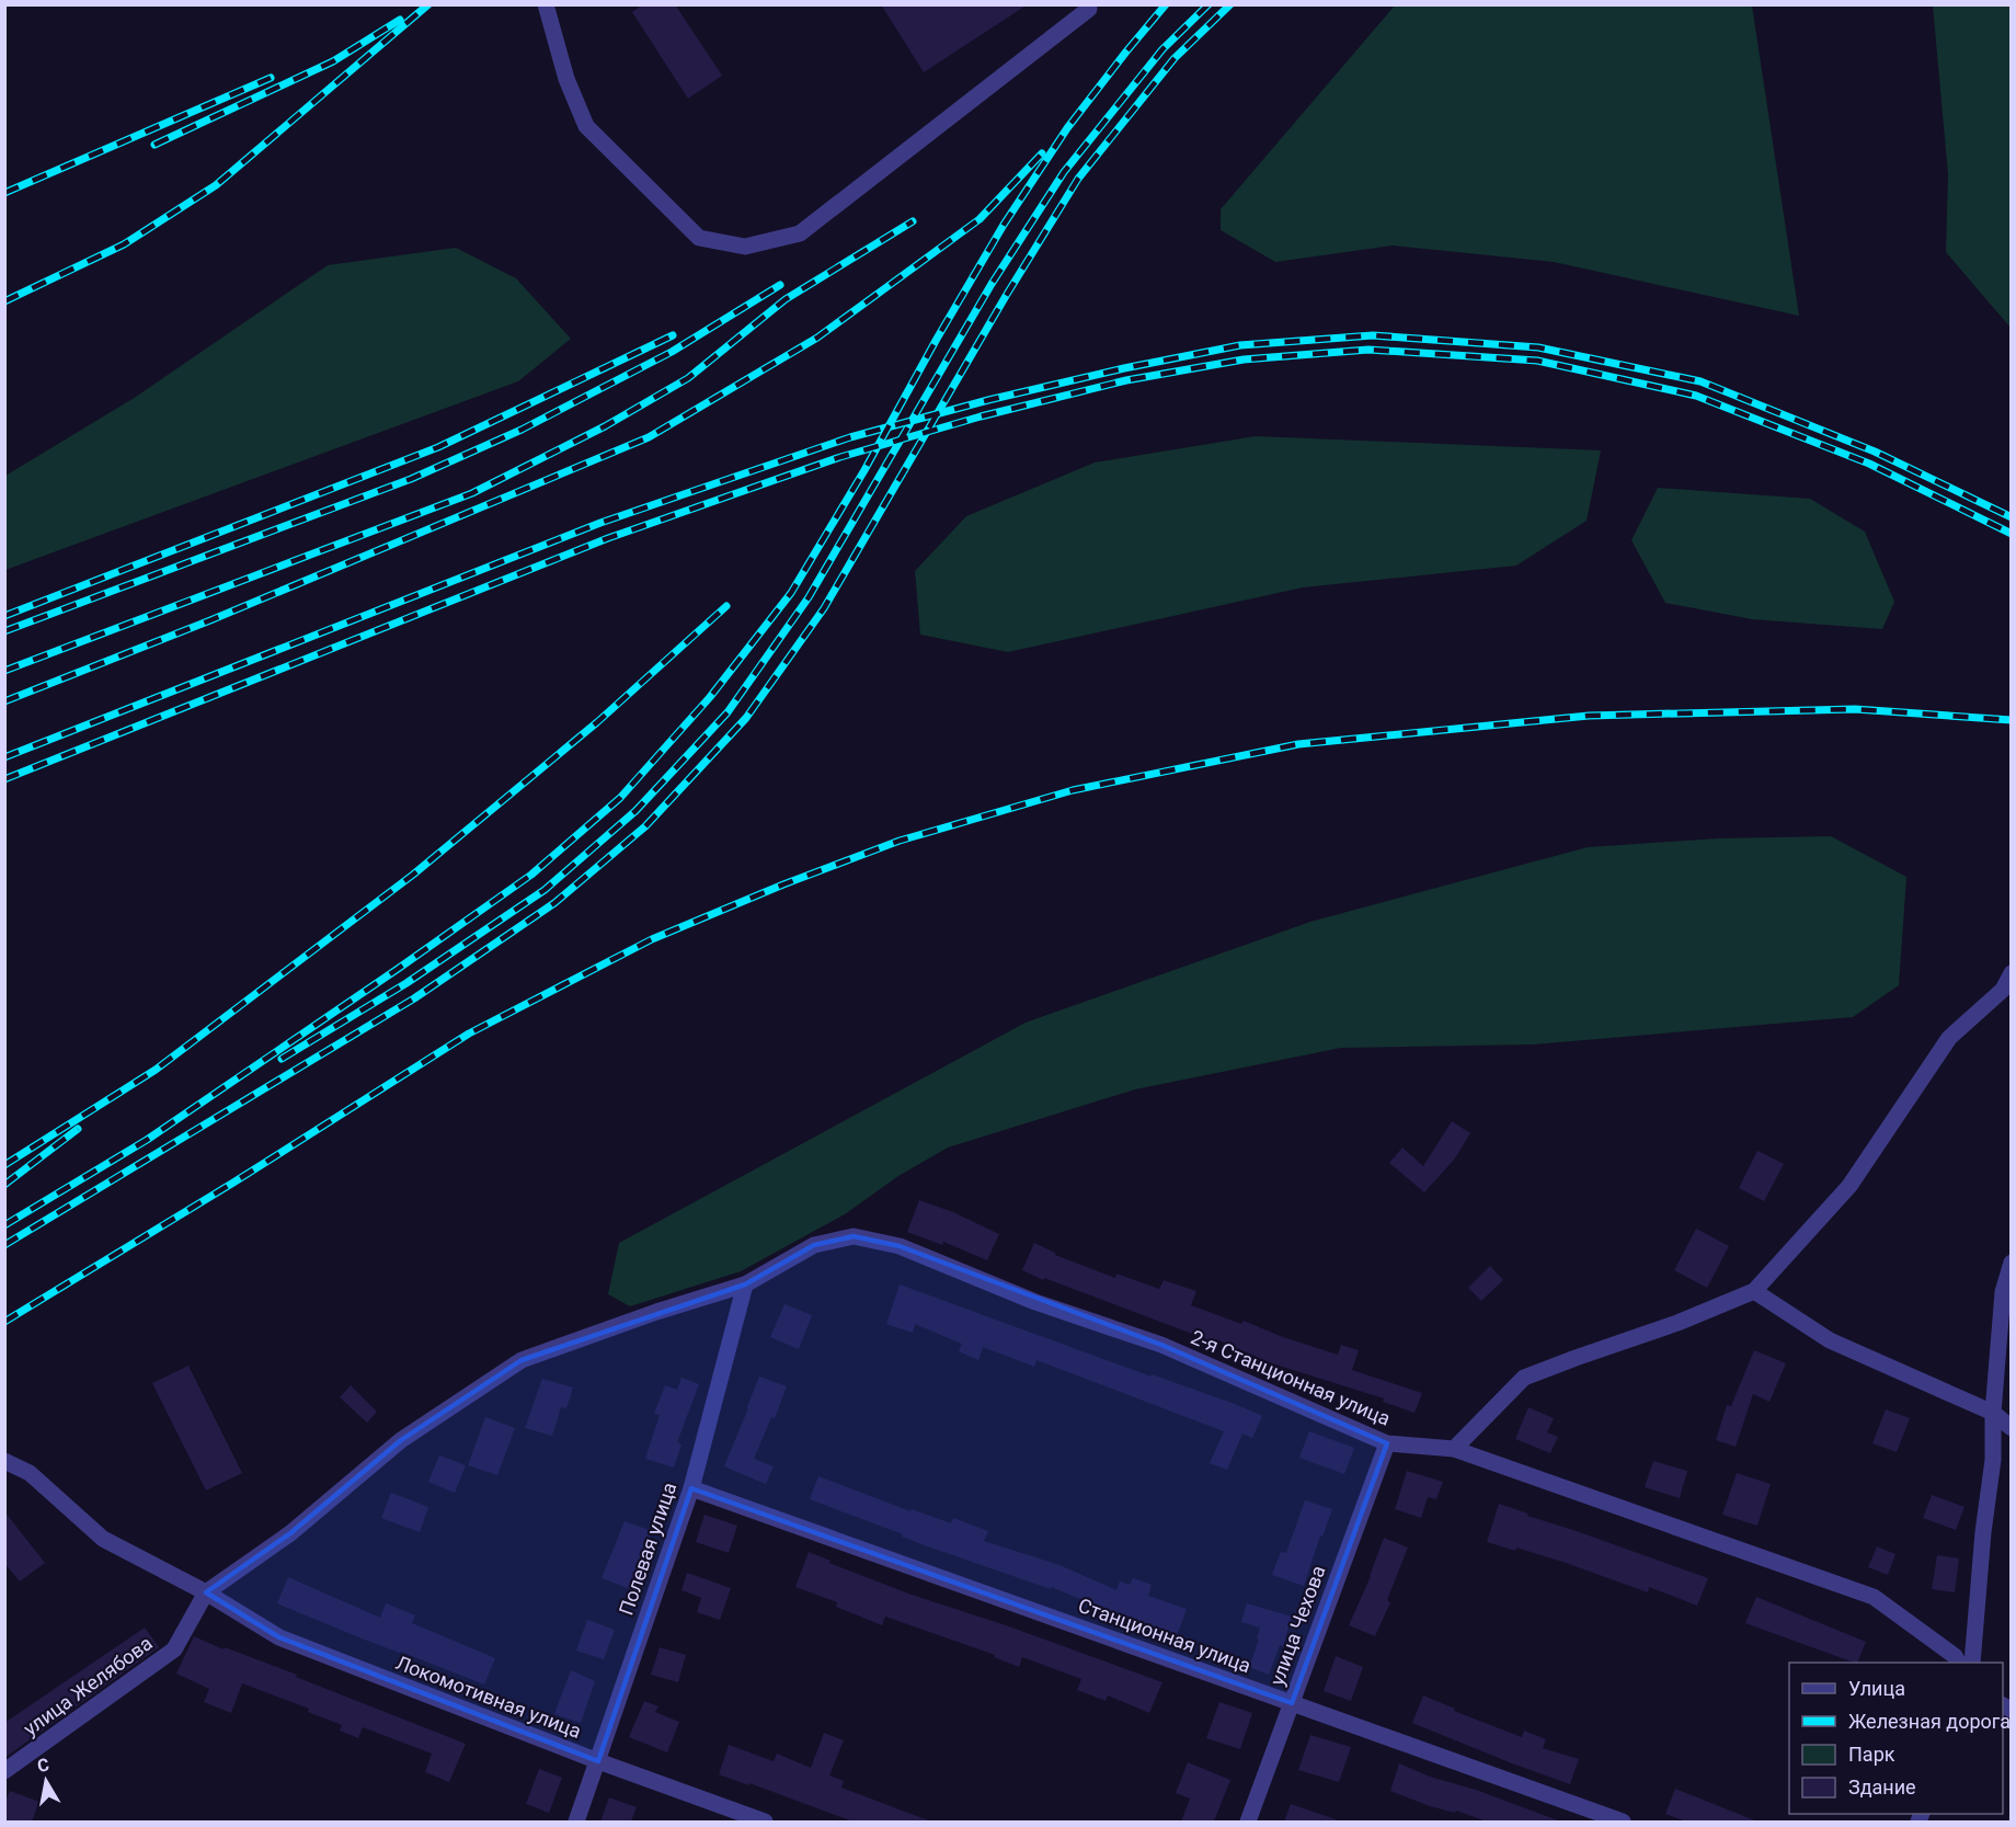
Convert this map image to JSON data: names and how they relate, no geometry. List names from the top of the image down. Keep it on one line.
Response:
{"streets":{"street":["2-я Станционная улица","Полевая улица","улица Чехова","Станционная улица","улица Желябова","Локомотивная улица"]},"crossings":[["2-я Станционная улица","Полевая улица"],["2-я Станционная улица","улица Чехова"],["2-я Станционная улица","улица Желябова"],["2-я Станционная улица","Локомотивная улица"],["Полевая улица","Станционная улица"],["Полевая улица","Локомотивная улица"],["улица Чехова","Станционная улица"],["улица Желябова","Локомотивная улица"]],"legend":["Улица","Железная дорога","Парк","Здание"],"north":"top"}
